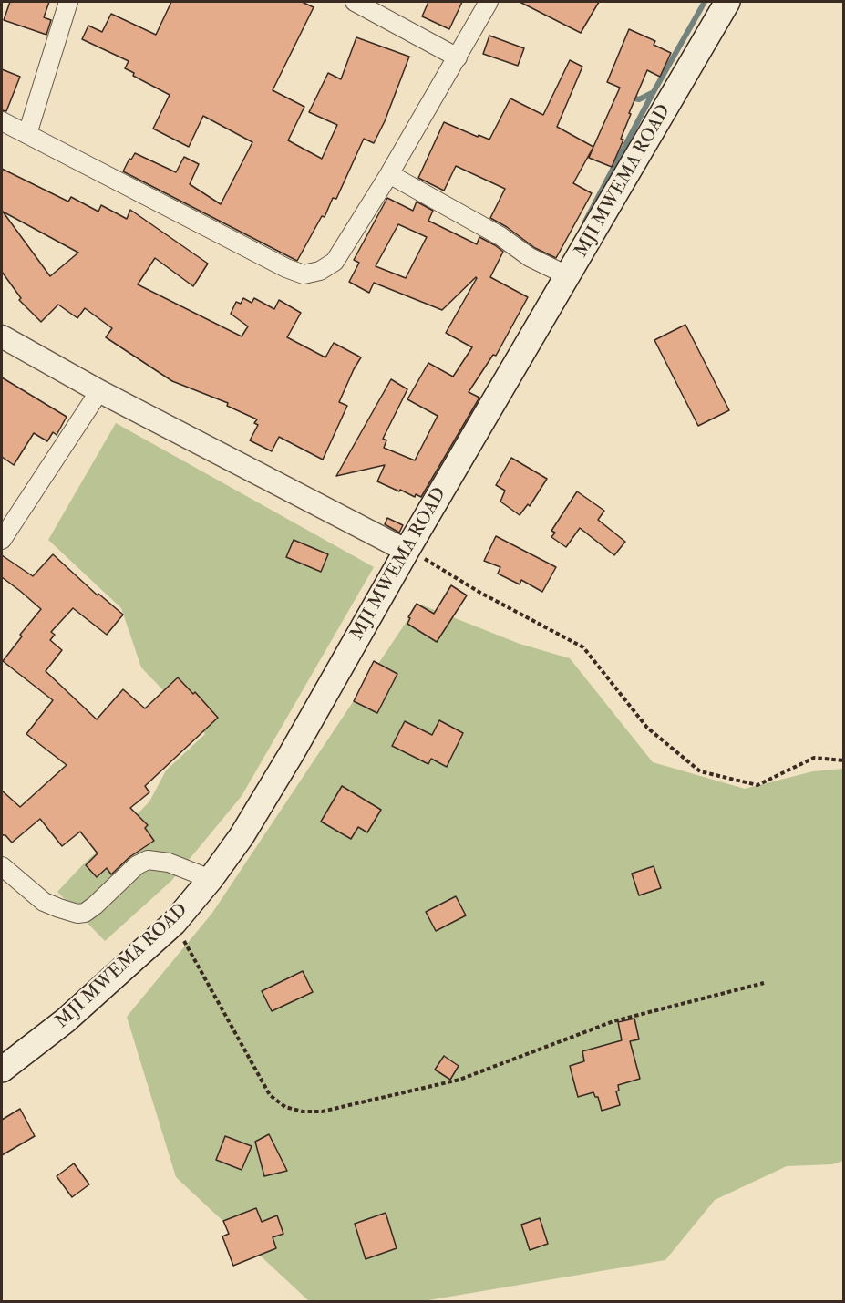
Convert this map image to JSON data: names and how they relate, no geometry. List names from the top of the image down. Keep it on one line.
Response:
{"streets":{"main road":["MJI MWEMA ROAD"]}}
